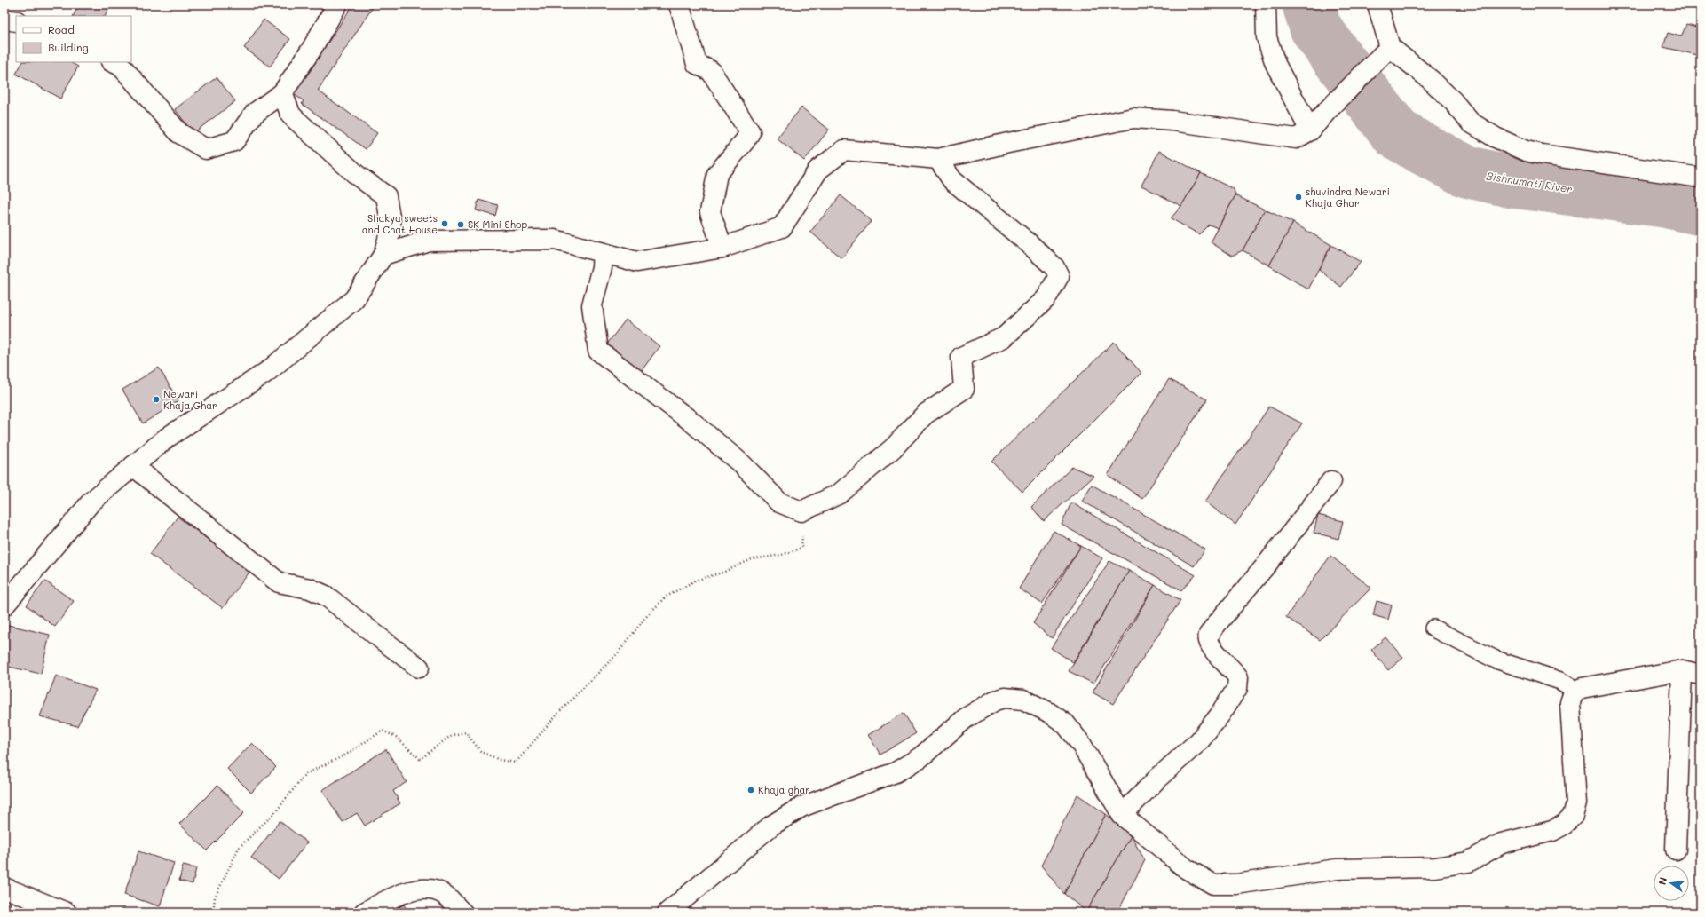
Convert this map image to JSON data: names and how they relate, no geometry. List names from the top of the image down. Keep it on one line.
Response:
{"water":["Bishnumati River"],"places":["shuvindra Newari Khaja Ghar","Shakya sweets and Chat House","SK Mini Shop","Newari Khaja Ghar","Khaja ghar"],"legend":["Road","Building"],"north":"left"}
